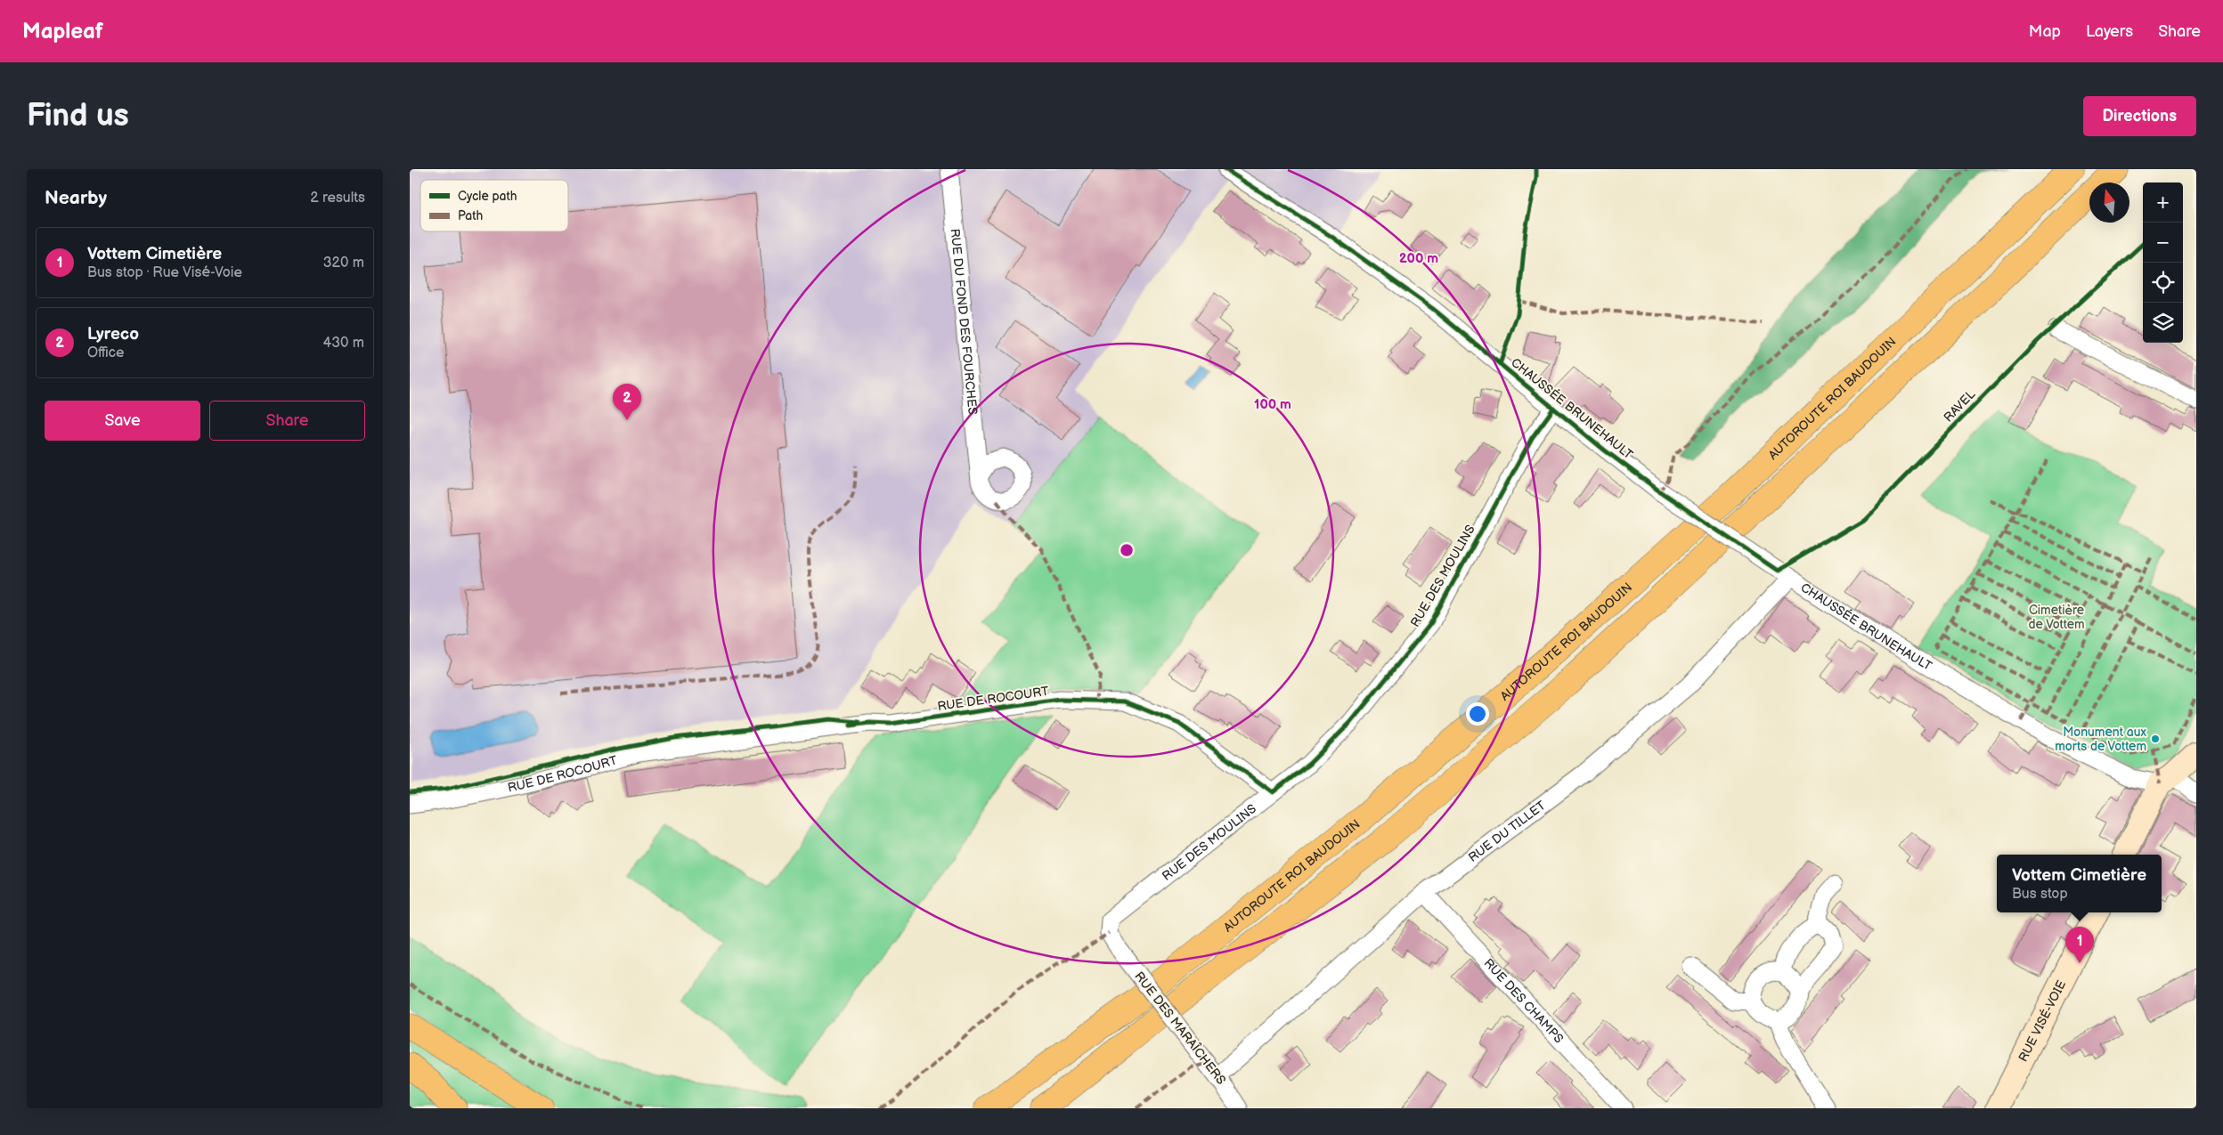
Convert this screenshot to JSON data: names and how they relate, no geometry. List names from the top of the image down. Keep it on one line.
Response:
{"streets":{"highway":["AUTOROUTE ROI BAUDOUIN"],"street":["RUE DU FOND DES FOURCHES","CHAUSSÉE BRUNEHAULT","RUE DES MOULINS","RUE DE ROCOURT","RUE DU TILLET","RUE DES CHAMPS","RUE VISÉ-VOIE","RUE DES MARAÎCHERS"],"cycle path":["RAVEL"]},"crossings":[["CHAUSSÉE BRUNEHAULT","RUE DES MOULINS"],["CHAUSSÉE BRUNEHAULT","RUE DU TILLET"],["RUE DES MOULINS","RUE DE ROCOURT"],["RUE DES MOULINS","RUE DES MARAÎCHERS"],["RUE DU TILLET","RUE DES CHAMPS"],["RUE DU TILLET","RUE DES MARAÎCHERS"]],"parks":["Cimetière de Vottem"],"places":["Monument aux morts de Vottem"],"legend":["Cycle path","Path"],"north":"top","page":{"header":"Mapleaf","nav":["Map","Layers","Share"],"buttons":["Directions",["Save","Share"]],"title":"Find us","heading":["Nearby","2 results"],"map_buttons":["+","−"],"list":[{"mark":"1","name":"Vottem Cimetière","note":"Bus stop · Rue Visé-Voie","value":"320 m"},{"mark":"2","name":"Lyreco","note":"Office","value":"430 m"}],"pins":["2","1"],"popup":["Vottem Cimetière","Bus stop"]},"rings":["200 m","100 m"]}
